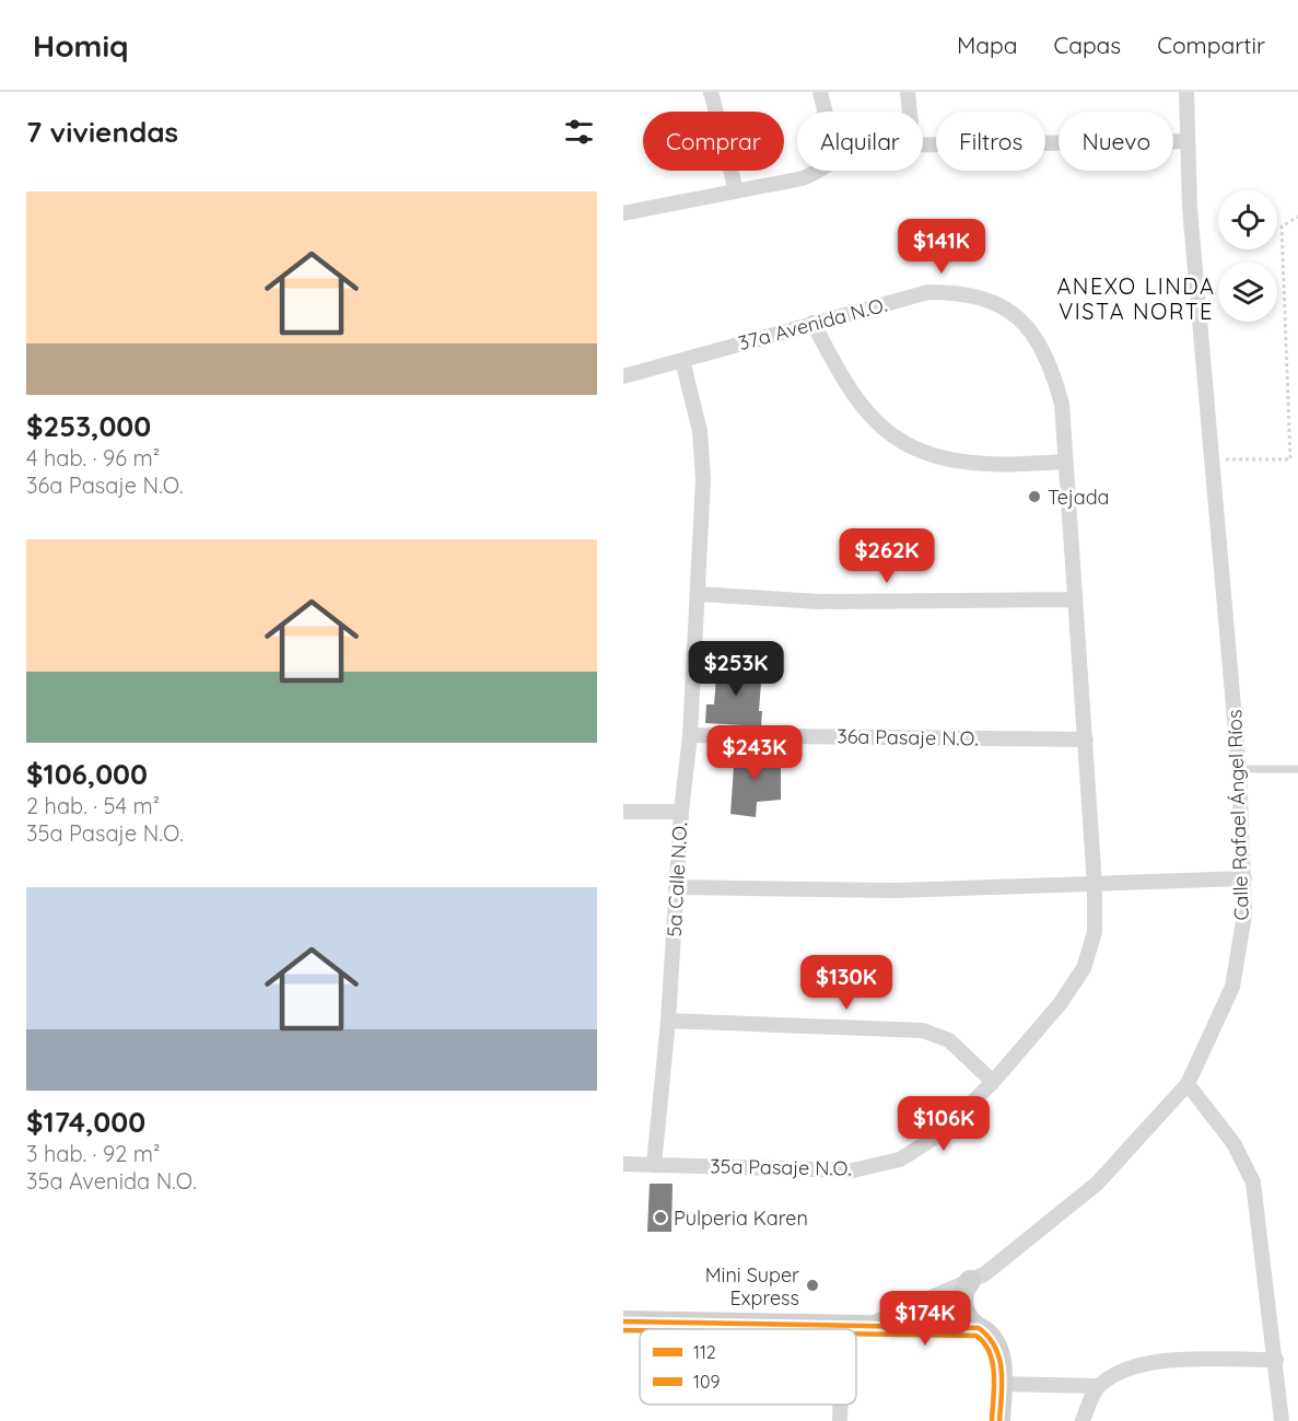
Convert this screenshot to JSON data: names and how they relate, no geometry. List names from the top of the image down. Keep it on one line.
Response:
{"streets":{"street":["37a Avenida N.O.","36a Pasaje N.O.","Calle Rafael Ángel Ríos","5a Calle N.O.","35a Pasaje N.O."]},"crossings":[["37a Avenida N.O.","5a Calle N.O."],["37a Avenida N.O.","35a Pasaje N.O."],["36a Pasaje N.O.","5a Calle N.O."],["36a Pasaje N.O.","35a Pasaje N.O."],["5a Calle N.O.","35a Pasaje N.O."]],"districts":["ANEXO LINDA VISTA NORTE"],"places":["Tejada","Pulperia Karen","Mini Super Express"],"lines":["transit line 112","transit line 109"],"legend":["112","109"],"page":{"header":"Homiq","nav":["Mapa","Capas","Compartir"],"heading":"7 viviendas","chip":["Comprar","Alquilar","Filtros","Nuevo"],"list":[{"name":"$253,000","note":"4 hab. · 96 m² · 36a Pasaje N.O."},{"name":"$106,000","note":"2 hab. · 54 m² · 35a Pasaje N.O."},{"name":"$174,000","note":"3 hab. · 92 m² · 35a Avenida N.O."}],"price":["$141K","$262K","$253K","$243K","$130K","$106K","$174K"]}}
